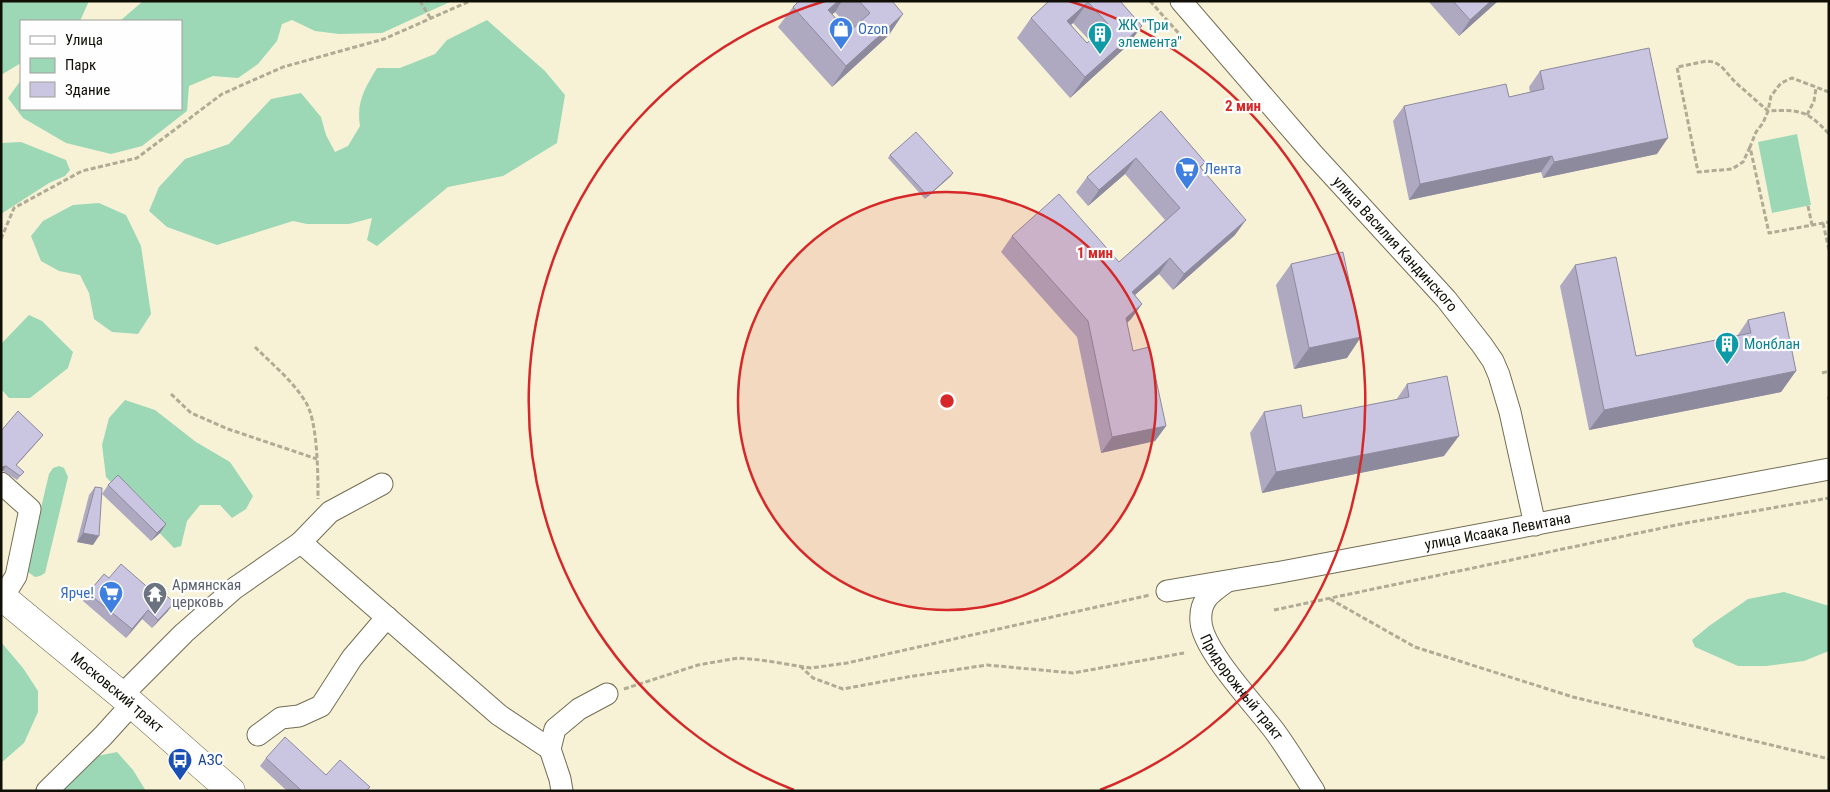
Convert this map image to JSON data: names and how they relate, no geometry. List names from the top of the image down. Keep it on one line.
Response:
{"streets":{"highway":["Московский тракт"],"street":["улица Василия Кандинского","улица Исаака Левитана","Придорожный тракт"]},"crossings":[["улица Василия Кандинского","улица Исаака Левитана"],["улица Исаака Левитана","Придорожный тракт"]],"places":{"shop":["Ozon"],"building":["ЖК \"Три элемента\"","Монблан"],"supermarket":["Лента","Ярче!"],"temple":["Армянская церковь"],"bus stop":["АЗС"]},"legend":["Улица","Парк","Здание"],"rings":["2 мин","1 мин"]}
